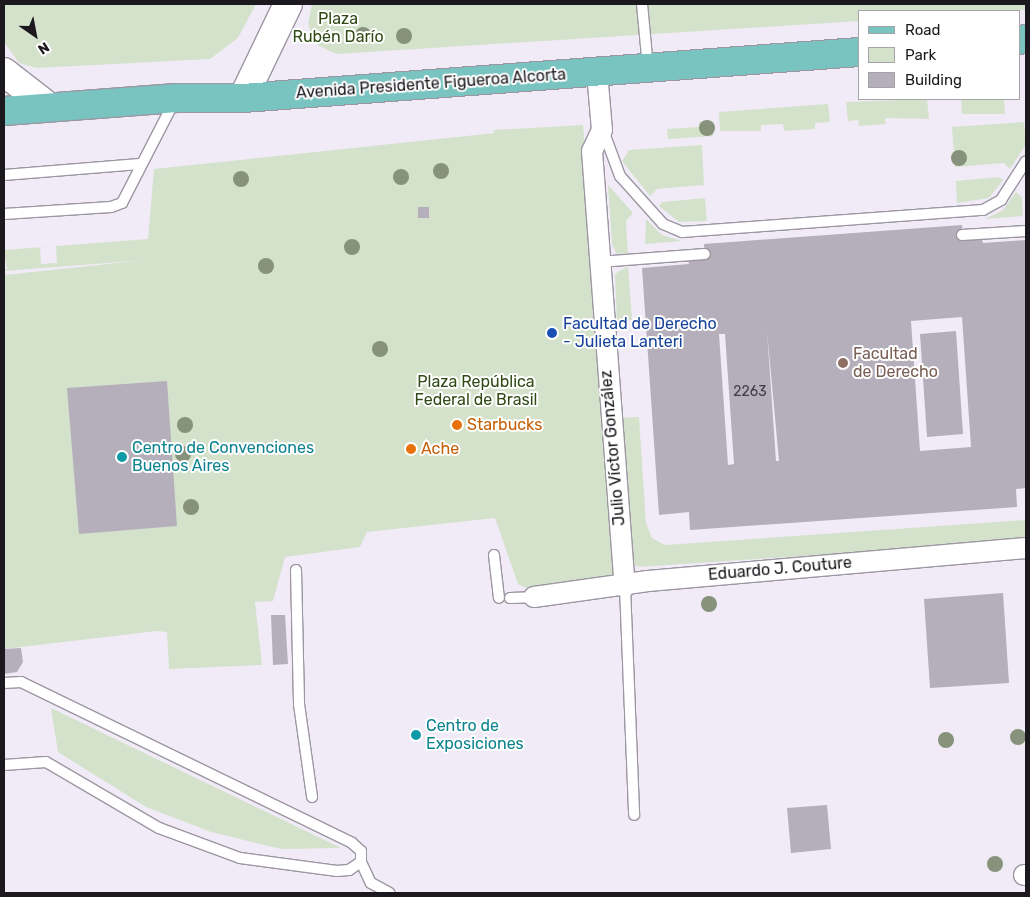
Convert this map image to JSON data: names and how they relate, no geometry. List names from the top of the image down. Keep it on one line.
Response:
{"streets":{"main road":["Avenida Presidente Figueroa Alcorta"],"street":["Julio Víctor González","Eduardo J. Couture"]},"crossings":[["Avenida Presidente Figueroa Alcorta","Julio Víctor González"],["Julio Víctor González","Eduardo J. Couture"]],"parks":["Plaza Rubén Darío","Plaza República Federal de Brasil"],"places":["Facultad de Derecho - Julieta Lanteri","Facultad de Derecho","Starbucks","Ache","Centro de Convenciones Buenos Aires","Centro de Exposiciones"],"house_numbers":["2263"],"legend":["Road","Park","Building"],"north":"bottom right"}
